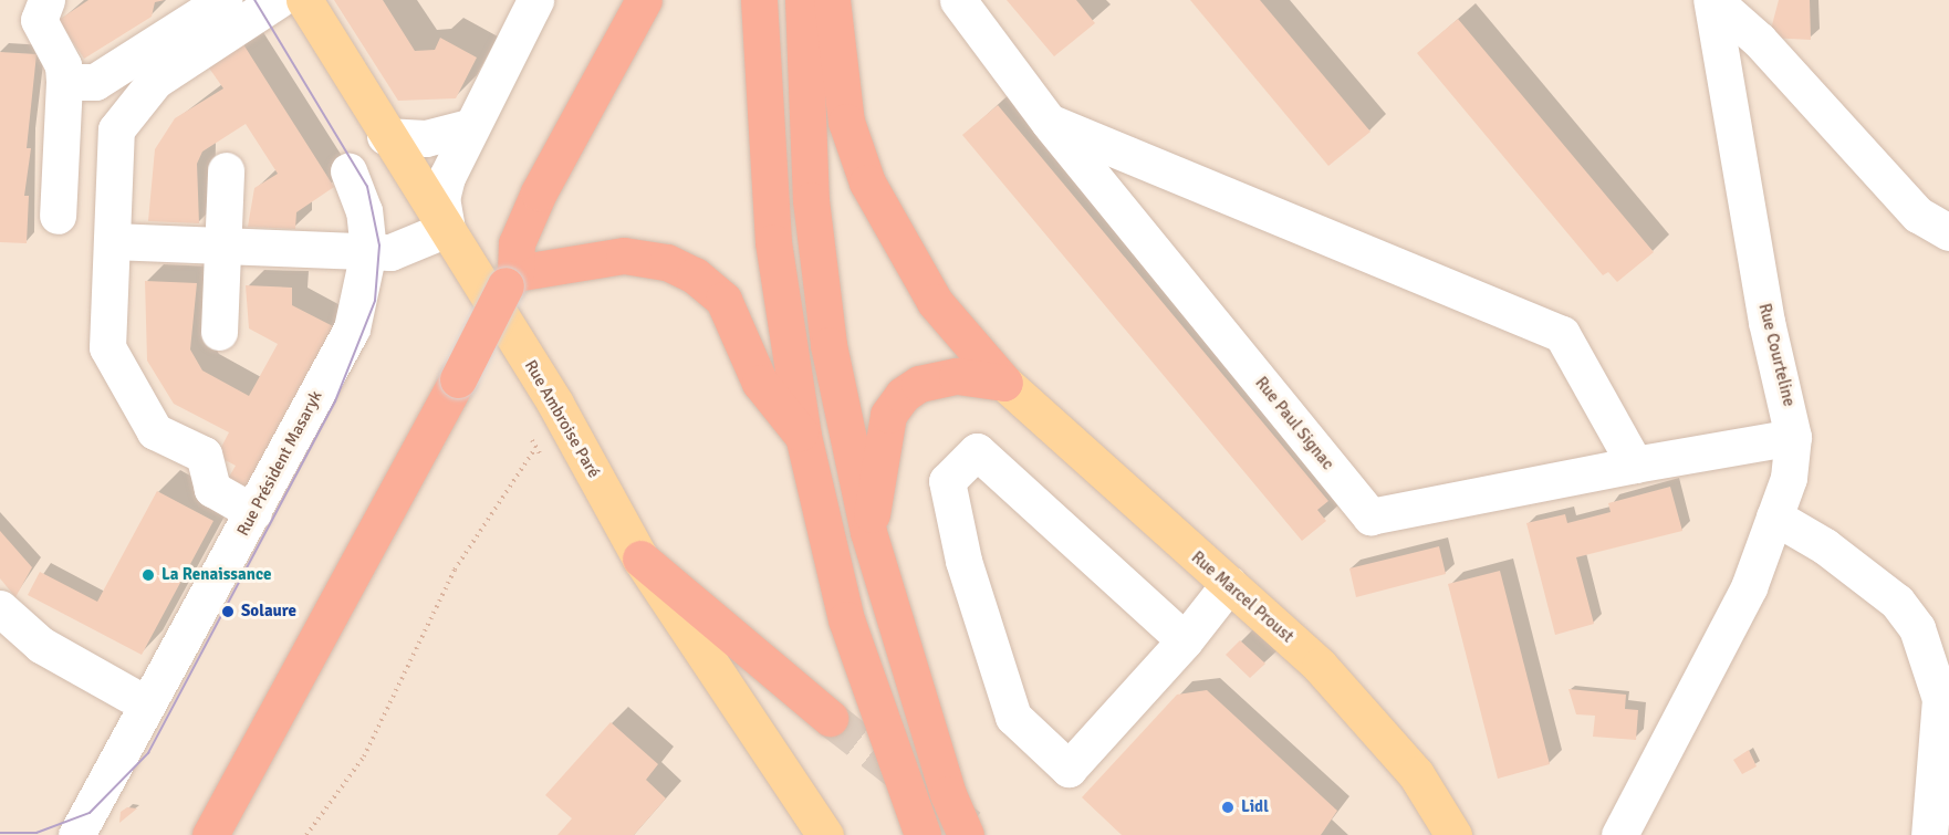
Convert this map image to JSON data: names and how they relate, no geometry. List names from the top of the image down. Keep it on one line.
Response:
{"streets":{"main road":["Rue Ambroise Paré","Rue Marcel Proust"],"street":["Rue Courteline","Rue Paul Signac","Rue Président Masaryk"]},"crossings":[["Rue Courteline","Rue Paul Signac"]],"places":["La Renaissance","Solaure","Lidl"]}
